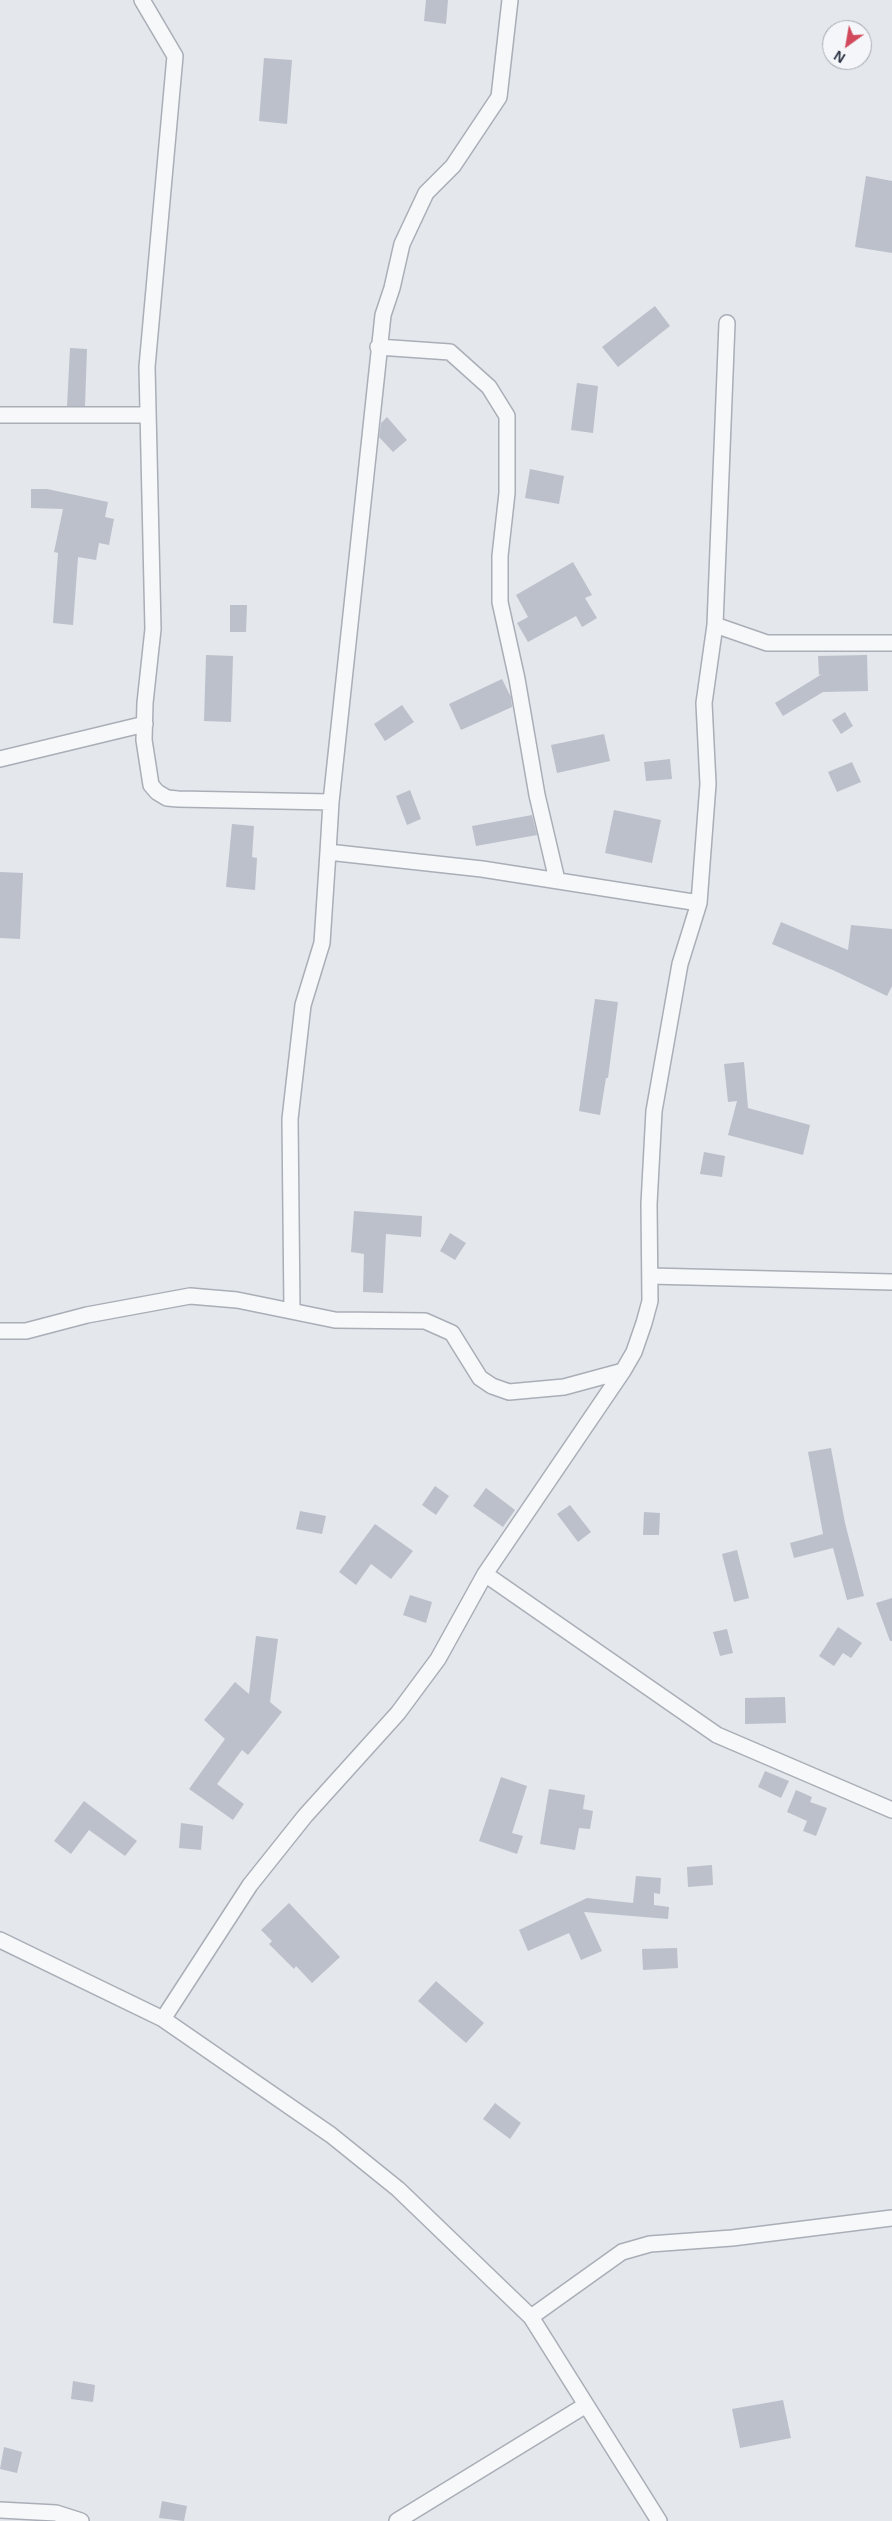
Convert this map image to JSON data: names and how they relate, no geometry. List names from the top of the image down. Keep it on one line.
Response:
{"north":"bottom left"}
